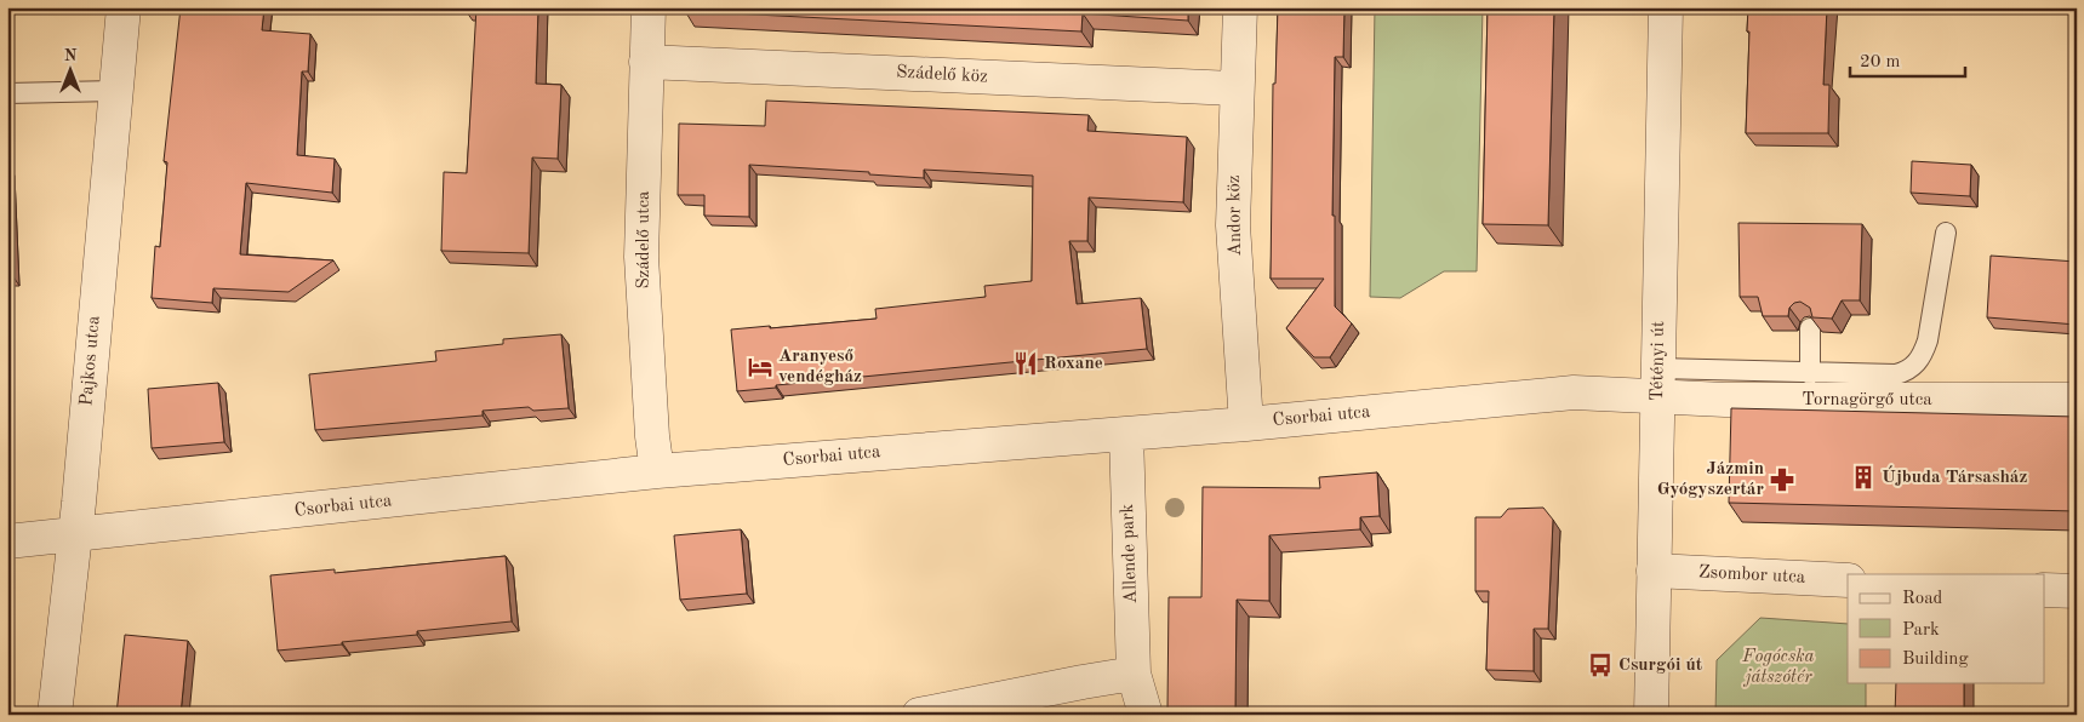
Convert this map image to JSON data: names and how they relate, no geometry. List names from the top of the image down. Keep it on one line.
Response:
{"streets":{"street":["Szádelő köz","Andor köz","Szádelő utca","Pajkos utca","Tétényi út","Tornagörgő utca","Csorbai utca","Allende park","Zsombor utca"]},"crossings":[["Szádelő köz","Andor köz"],["Szádelő köz","Szádelő utca"],["Andor köz","Csorbai utca"],["Szádelő utca","Csorbai utca"],["Pajkos utca","Csorbai utca"],["Tétényi út","Tornagörgő utca"],["Tétényi út","Csorbai utca"],["Tétényi út","Zsombor utca"],["Tornagörgő utca","Csorbai utca"],["Csorbai utca","Allende park"]],"parks":["Fogócska játszótér"],"places":{"restaurant":["Roxane"],"hotel":["Aranyeső vendégház"],"building":["Újbuda Társasház"],"pharmacy":["Jázmin Gyógyszertár"],"bus stop":["Csurgói út"]},"legend":["Road","Park","Building"],"scale_bar":"20 m","north":"top"}
